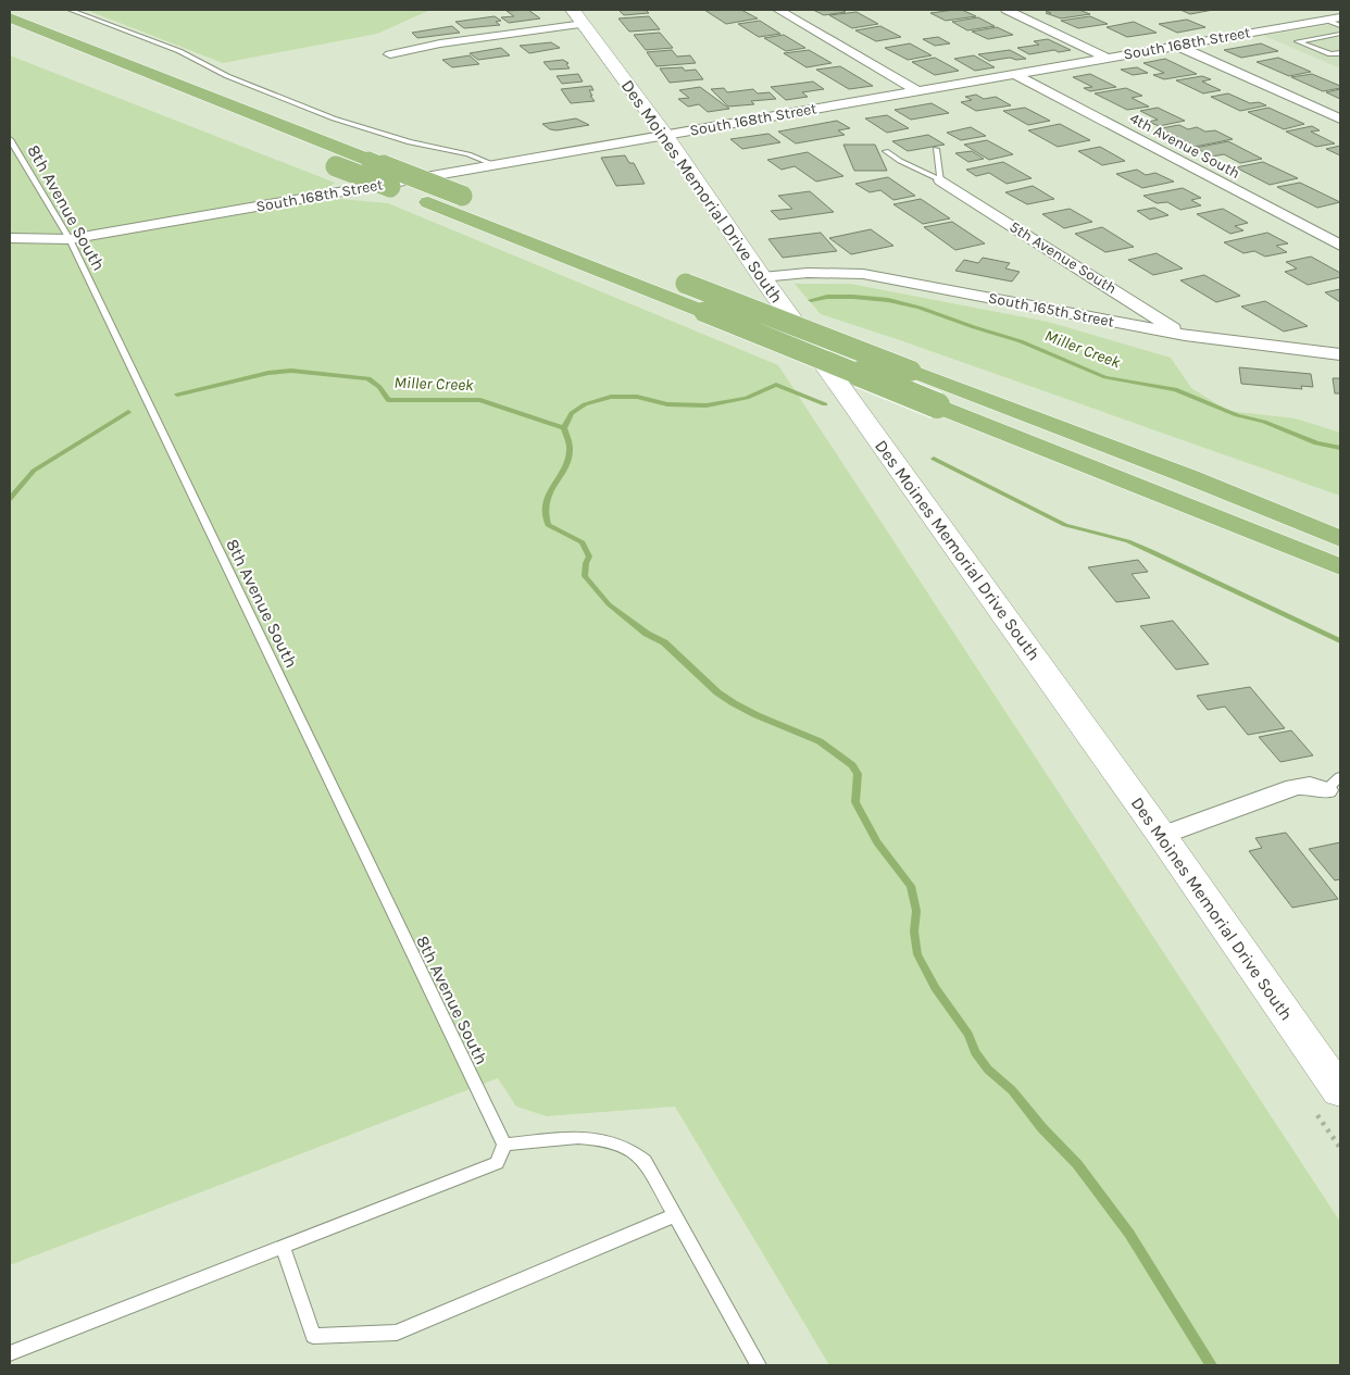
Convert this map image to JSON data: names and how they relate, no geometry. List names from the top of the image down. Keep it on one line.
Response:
{"streets":{"main road":["Des Moines Memorial Drive South"],"street":["South 168th Street","4th Avenue South","5th Avenue South","South 165th Street"],"lane":["8th Avenue South"]},"crossings":[["South 168th Street","4th Avenue South"],["South 168th Street","Des Moines Memorial Drive South"],["South 168th Street","8th Avenue South"],["Des Moines Memorial Drive South","South 165th Street"],["5th Avenue South","South 165th Street"]],"water":["Miller Creek"]}
